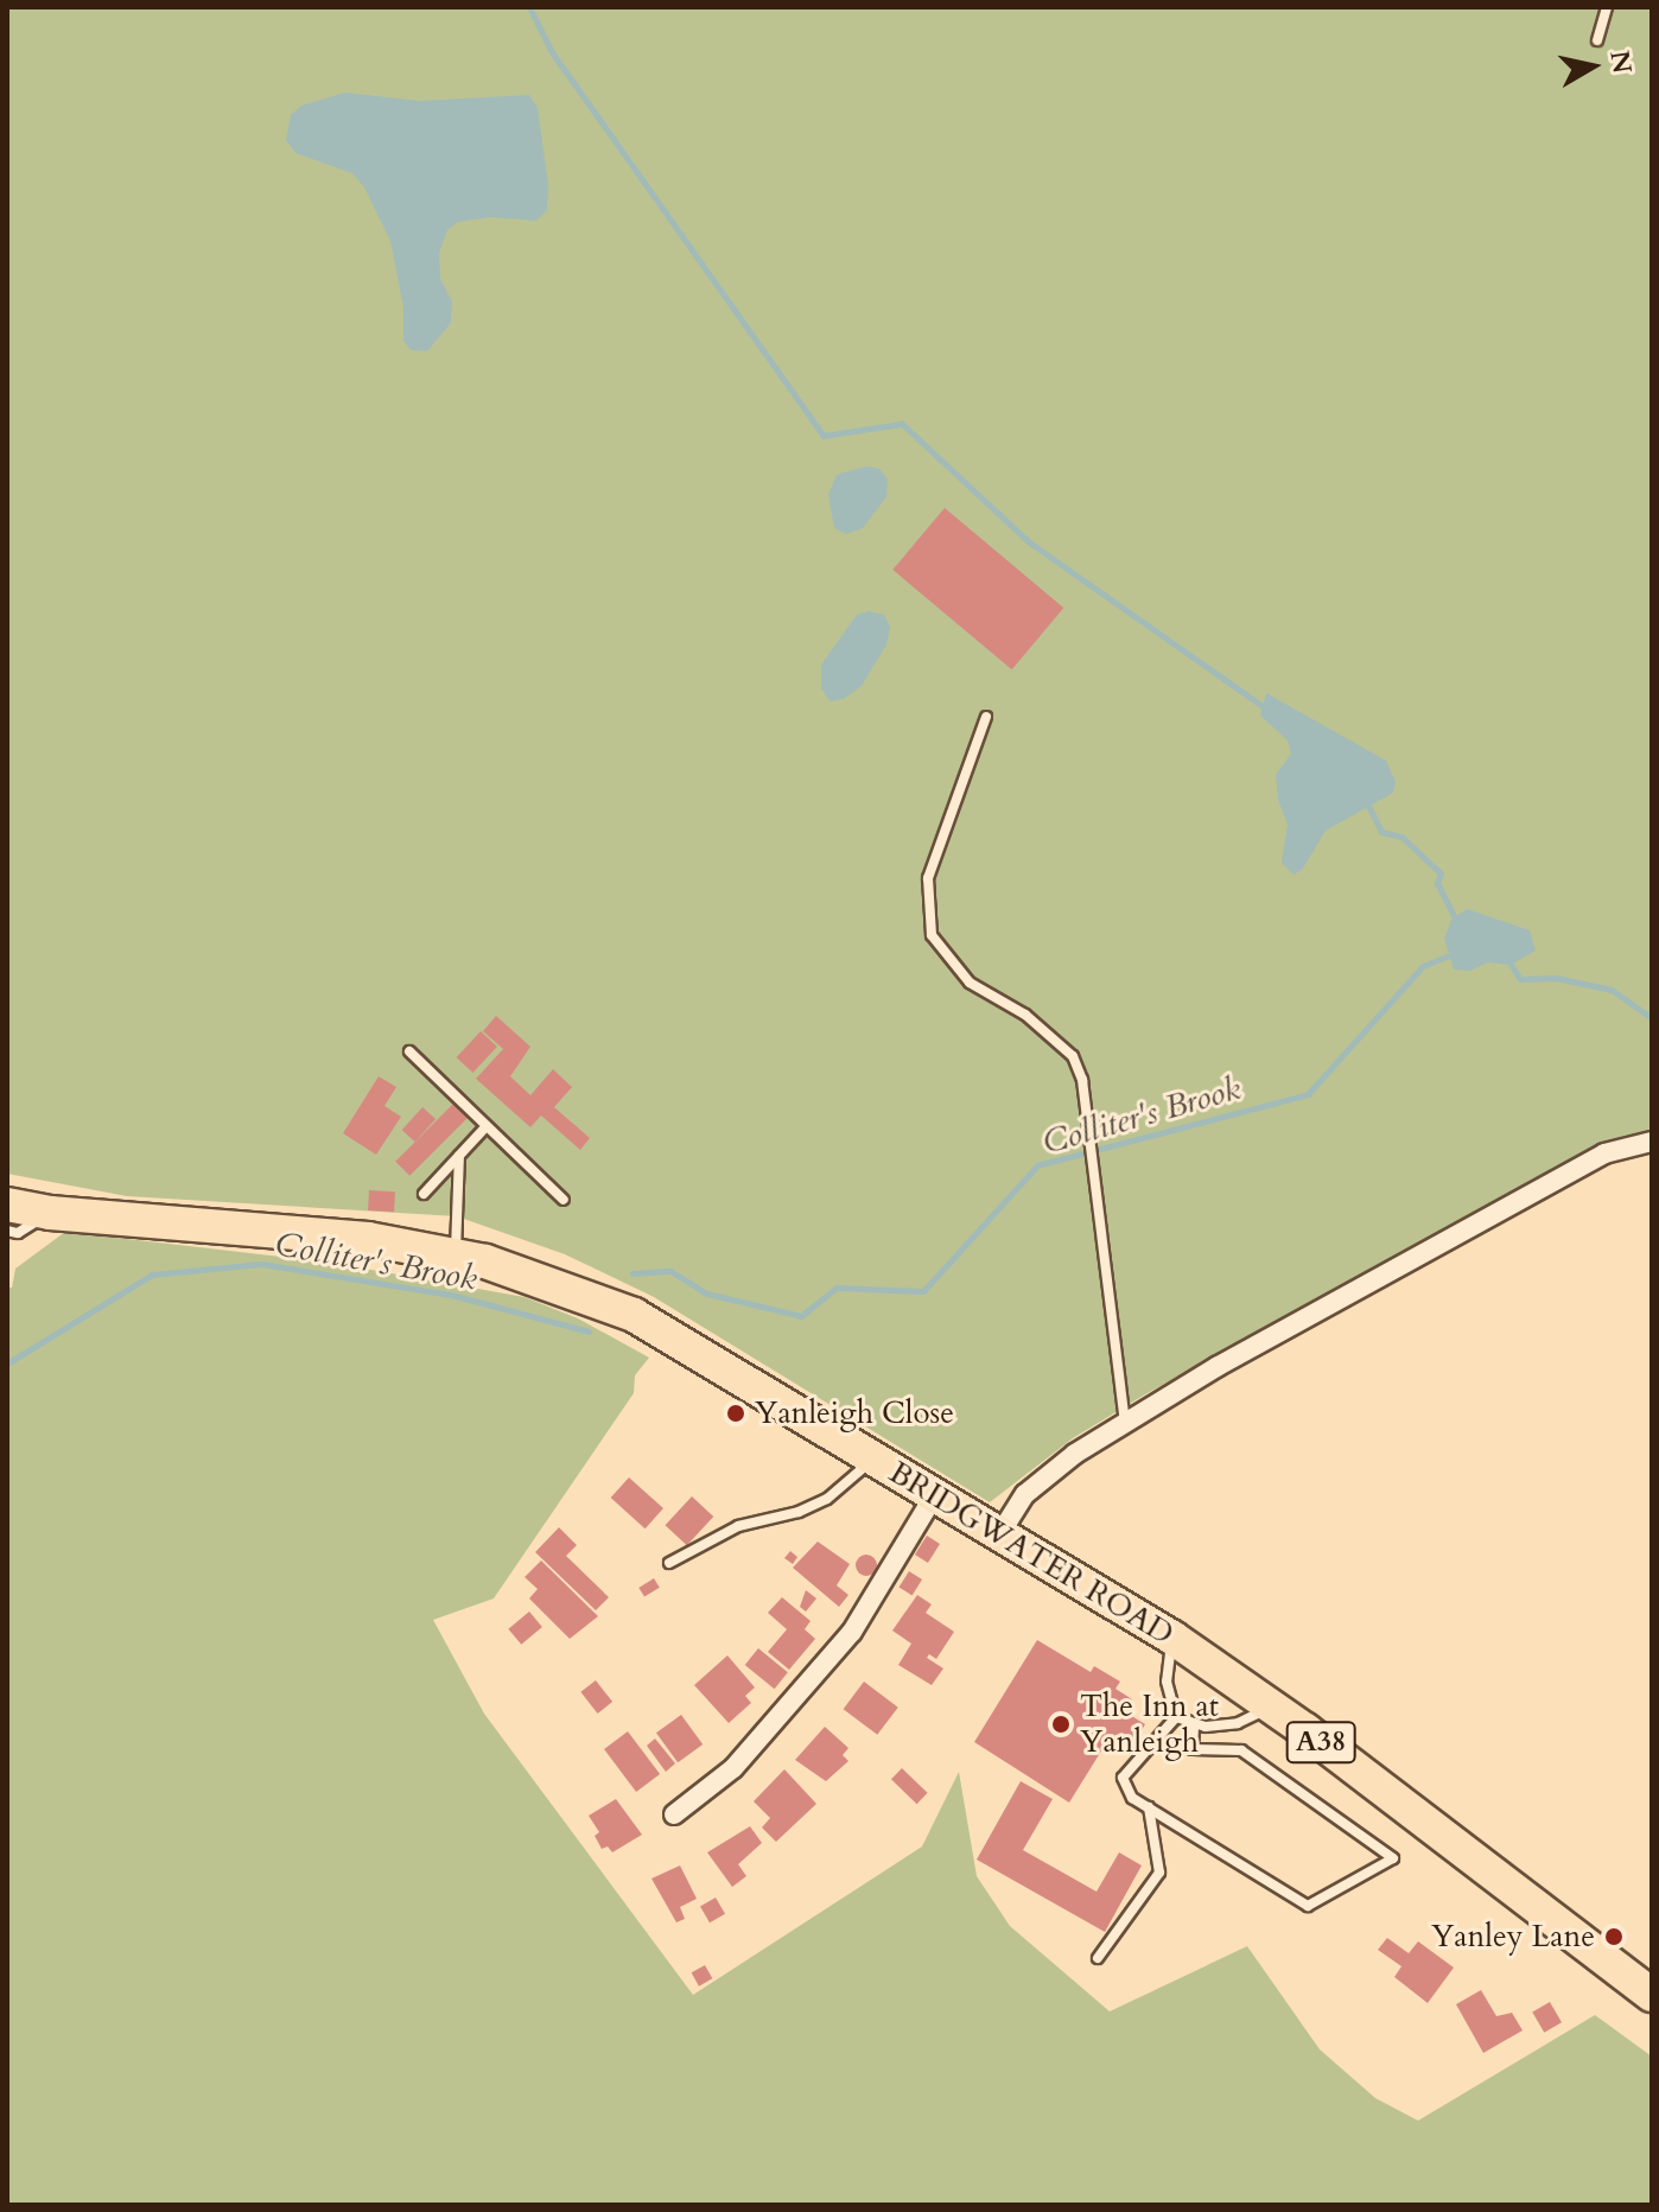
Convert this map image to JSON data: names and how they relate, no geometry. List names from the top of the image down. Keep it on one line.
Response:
{"streets":{"highway":["BRIDGWATER ROAD","A38"]},"water":["Colliter's Brook"],"places":["Yanleigh Close","The Inn at Yanleigh","Yanley Lane"],"north":"right"}
